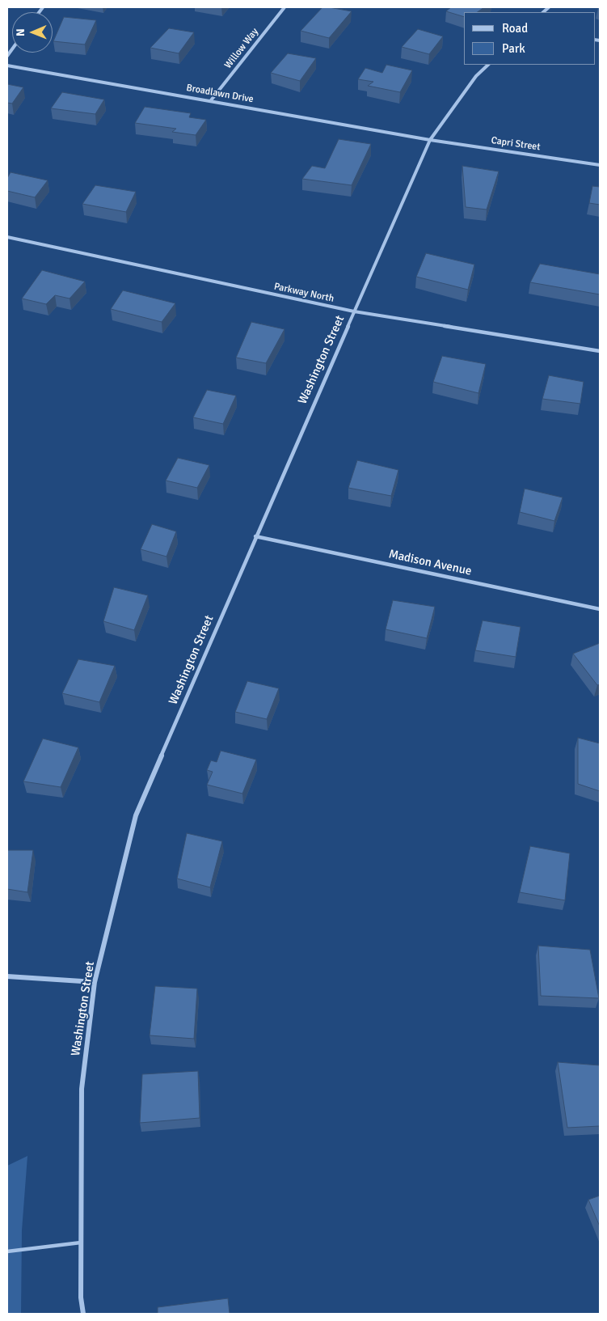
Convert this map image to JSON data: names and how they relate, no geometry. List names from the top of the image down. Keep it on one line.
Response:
{"streets":{"street":["Willow Way","Broadlawn Drive","Capri Street","Parkway North","Washington Street","Madison Avenue"]},"crossings":[["Willow Way","Broadlawn Drive"],["Broadlawn Drive","Capri Street"],["Broadlawn Drive","Washington Street"],["Capri Street","Washington Street"],["Parkway North","Washington Street"],["Washington Street","Madison Avenue"]],"legend":["Road","Park"],"north":"left"}
